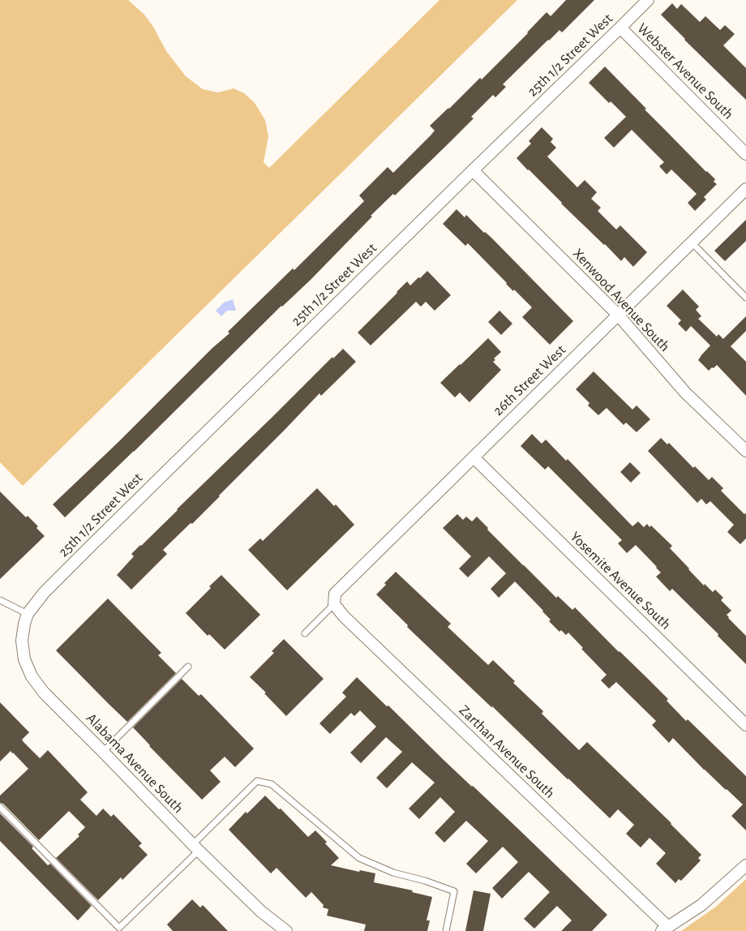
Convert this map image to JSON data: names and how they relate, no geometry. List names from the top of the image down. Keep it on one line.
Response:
{"streets":{"street":["25th 1/2 Street West","Webster Avenue South","Xenwood Avenue South","26th Street West","Yosemite Avenue South","Zarthan Avenue South","Alabama Avenue South"]},"crossings":[["25th 1/2 Street West","Webster Avenue South"],["25th 1/2 Street West","Xenwood Avenue South"],["25th 1/2 Street West","Alabama Avenue South"],["Xenwood Avenue South","26th Street West"],["26th Street West","Yosemite Avenue South"],["26th Street West","Zarthan Avenue South"]]}
